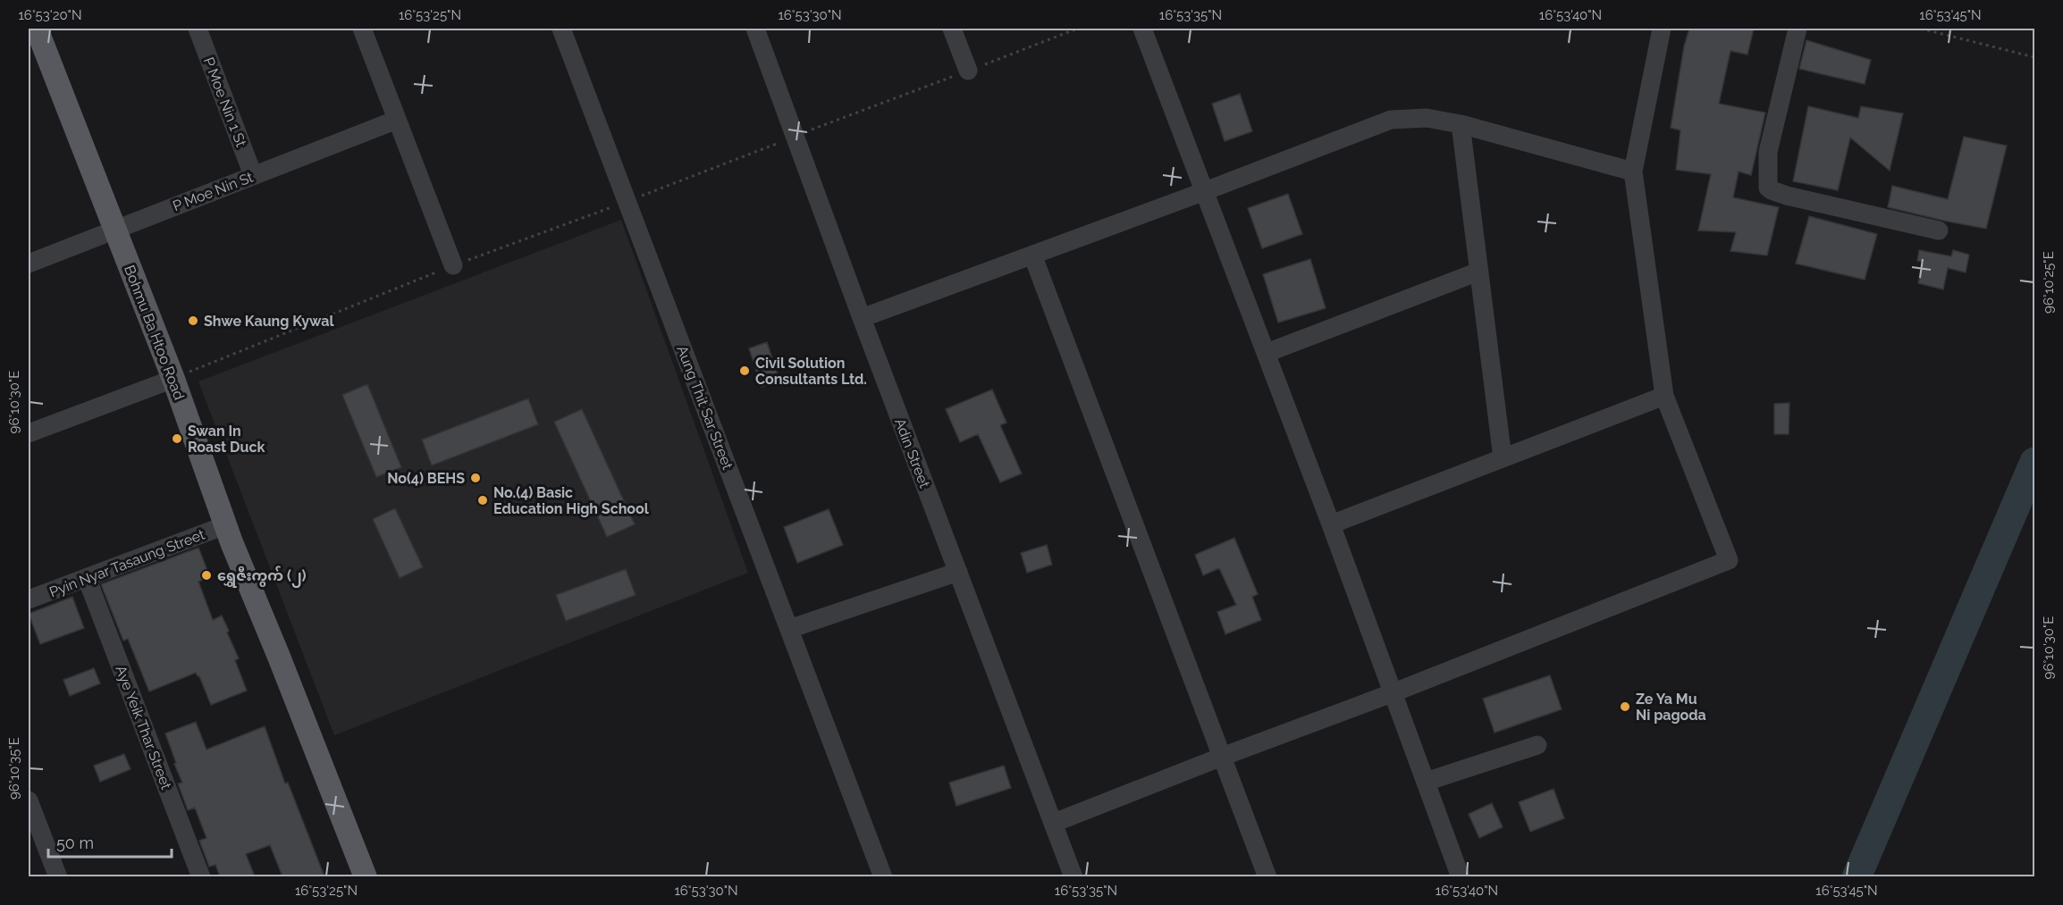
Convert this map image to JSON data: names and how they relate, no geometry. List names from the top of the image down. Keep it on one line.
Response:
{"streets":{"main road":["Bohmu Ba Htoo Road"],"street":["P Moe Nin 1 St","P Moe Nin St","Aung Thit Sar Street","Adin Street","Pyin Nyar Tasaung Street","Aye Yeik Thar Street"]},"crossings":[["P Moe Nin 1 St","P Moe Nin St"],["P Moe Nin St","Bohmu Ba Htoo Road"],["Bohmu Ba Htoo Road","Pyin Nyar Tasaung Street"],["Pyin Nyar Tasaung Street","Aye Yeik Thar Street"]],"places":["Shwe Kaung Kywal","Civil Solution Consultants Ltd.","Swan In Roast Duck","No(4) BEHS","No.(4) Basic Education High School","ရွှေဇီးကွက် (၂)","Ze Ya Mu Ni pagoda"],"scale_bar":"50 m","coordinates":["16°53'20\"N","16°53'25\"N","16°53'30\"N","16°53'35\"N","16°53'40\"N","16°53'45\"N","96°10'25\"E","96°10'30\"E","96°10'35\"E"]}
